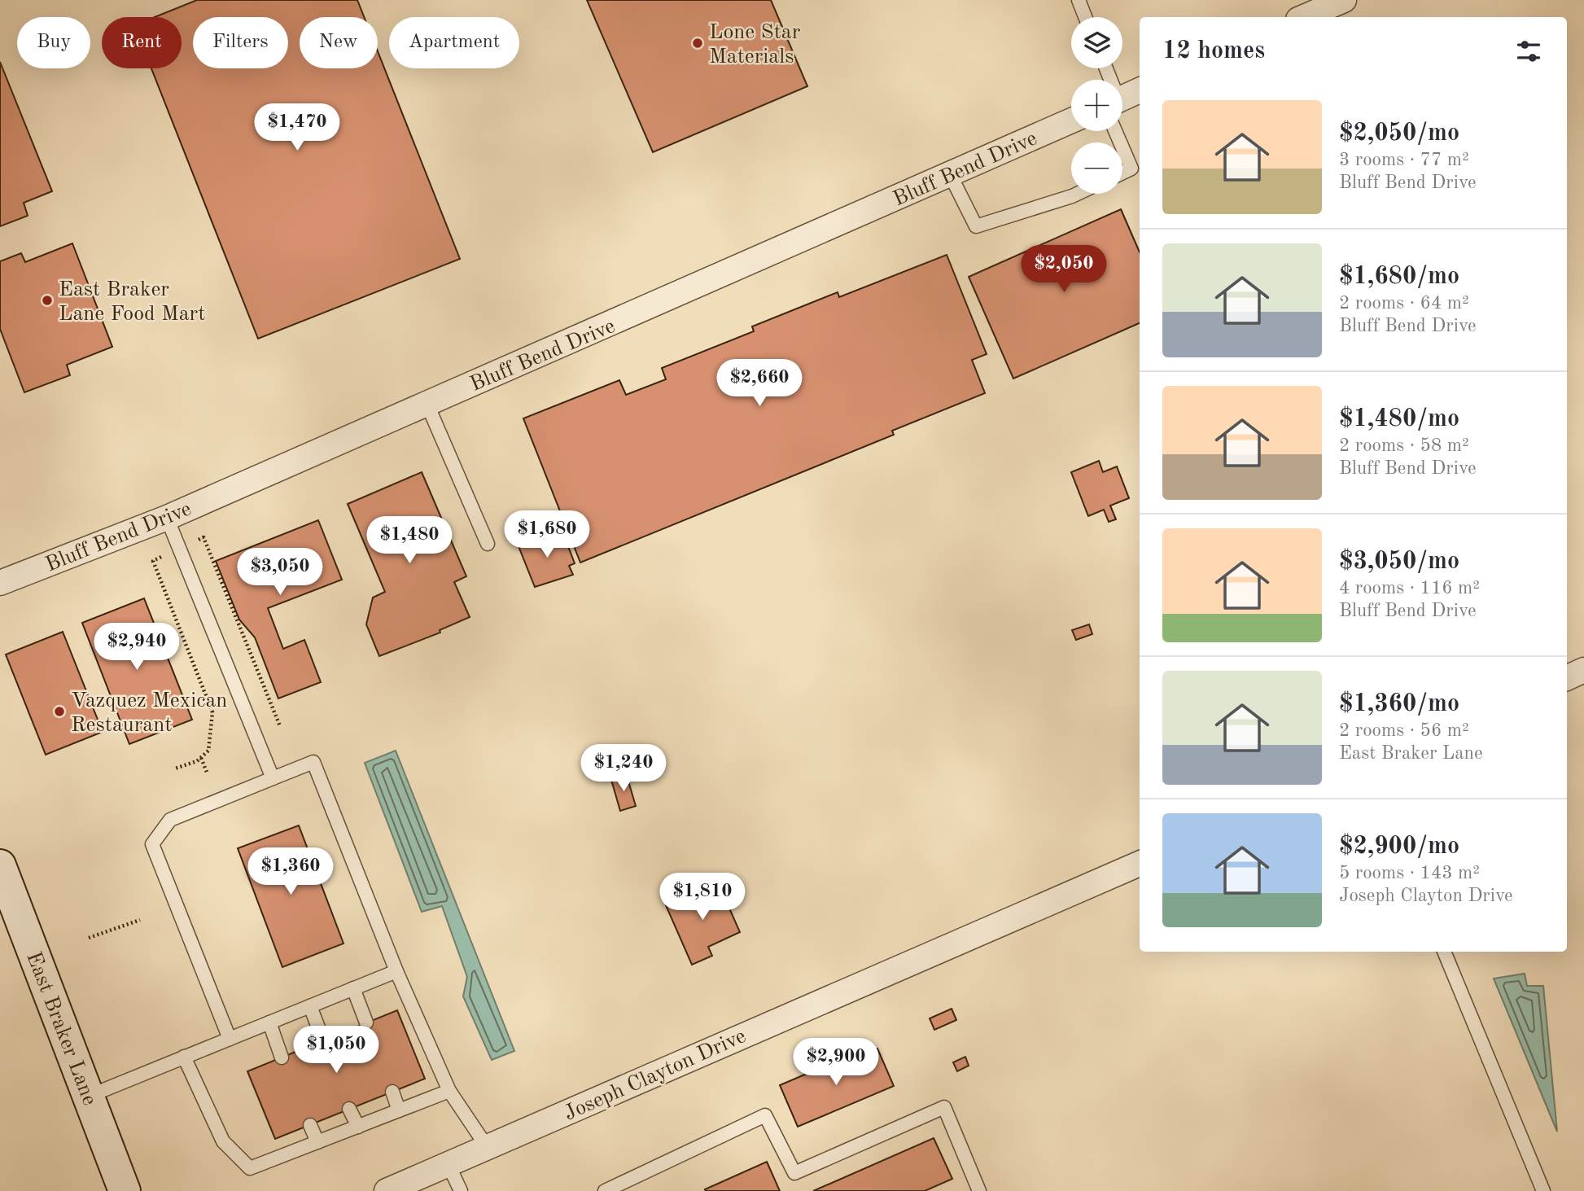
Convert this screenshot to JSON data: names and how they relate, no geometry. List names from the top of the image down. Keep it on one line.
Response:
{"streets":{"main road":["East Braker Lane"],"street":["Bluff Bend Drive","Joseph Clayton Drive"]},"places":["Lone Star Materials","East Braker Lane Food Mart","Vazquez Mexican Restaurant"],"page":{"map_buttons":["+","−"],"chip":["Buy","Rent","Filters","New","Apartment"],"heading":"12 homes","list":[{"name":"$2,050/mo","note":"3 rooms · 77 m² · Bluff Bend Drive"},{"name":"$1,680/mo","note":"2 rooms · 64 m² · Bluff Bend Drive"},{"name":"$1,480/mo","note":"2 rooms · 58 m² · Bluff Bend Drive"},{"name":"$3,050/mo","note":"4 rooms · 116 m² · Bluff Bend Drive"},{"name":"$1,360/mo","note":"2 rooms · 56 m² · East Braker Lane"},{"name":"$2,900/mo","note":"5 rooms · 143 m² · Joseph Clayton Drive"}],"price":["$1,470","$2,050","$2,660","$1,680","$1,480","$3,050","$2,940","$1,240","$1,360","$1,810","$1,050","$2,900"]}}
